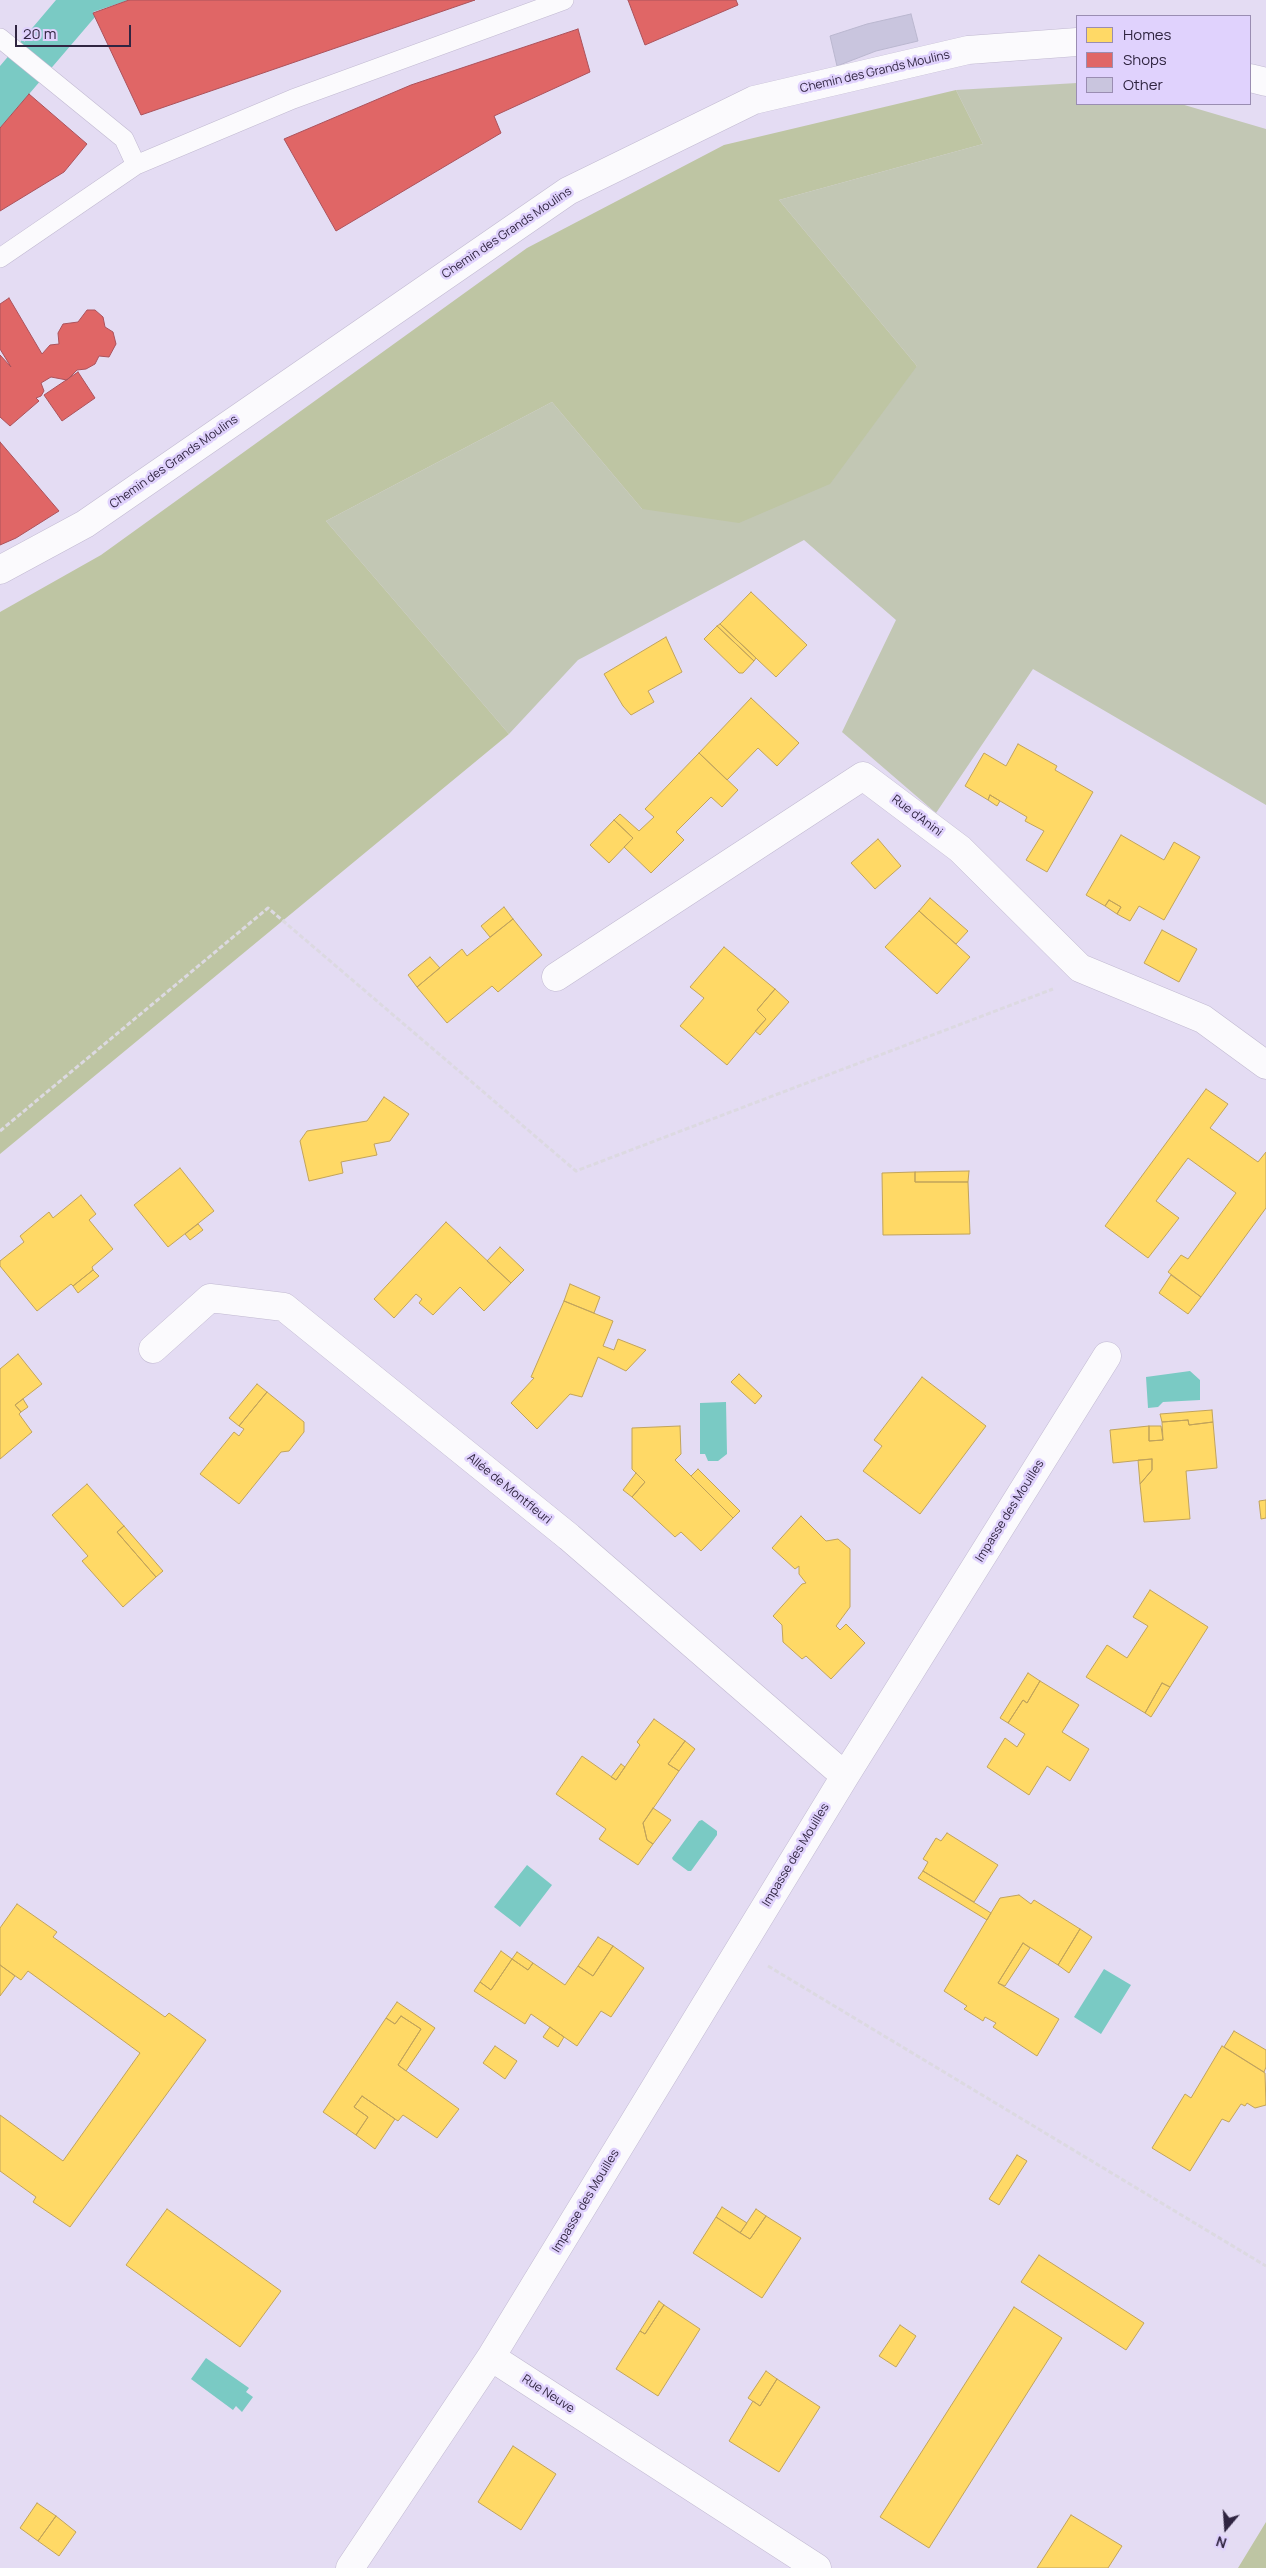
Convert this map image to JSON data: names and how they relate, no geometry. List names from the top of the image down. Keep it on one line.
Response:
{"streets":{"street":["Chemin des Grands Moulins","Rue d'Anini","Allée de Montfleuri","Impasse des Mouilles","Rue Neuve"]},"crossings":[["Allée de Montfleuri","Impasse des Mouilles"],["Impasse des Mouilles","Rue Neuve"]],"legend":["Homes","Shops","Other"],"scale_bar":"20 m","north":"bottom"}
